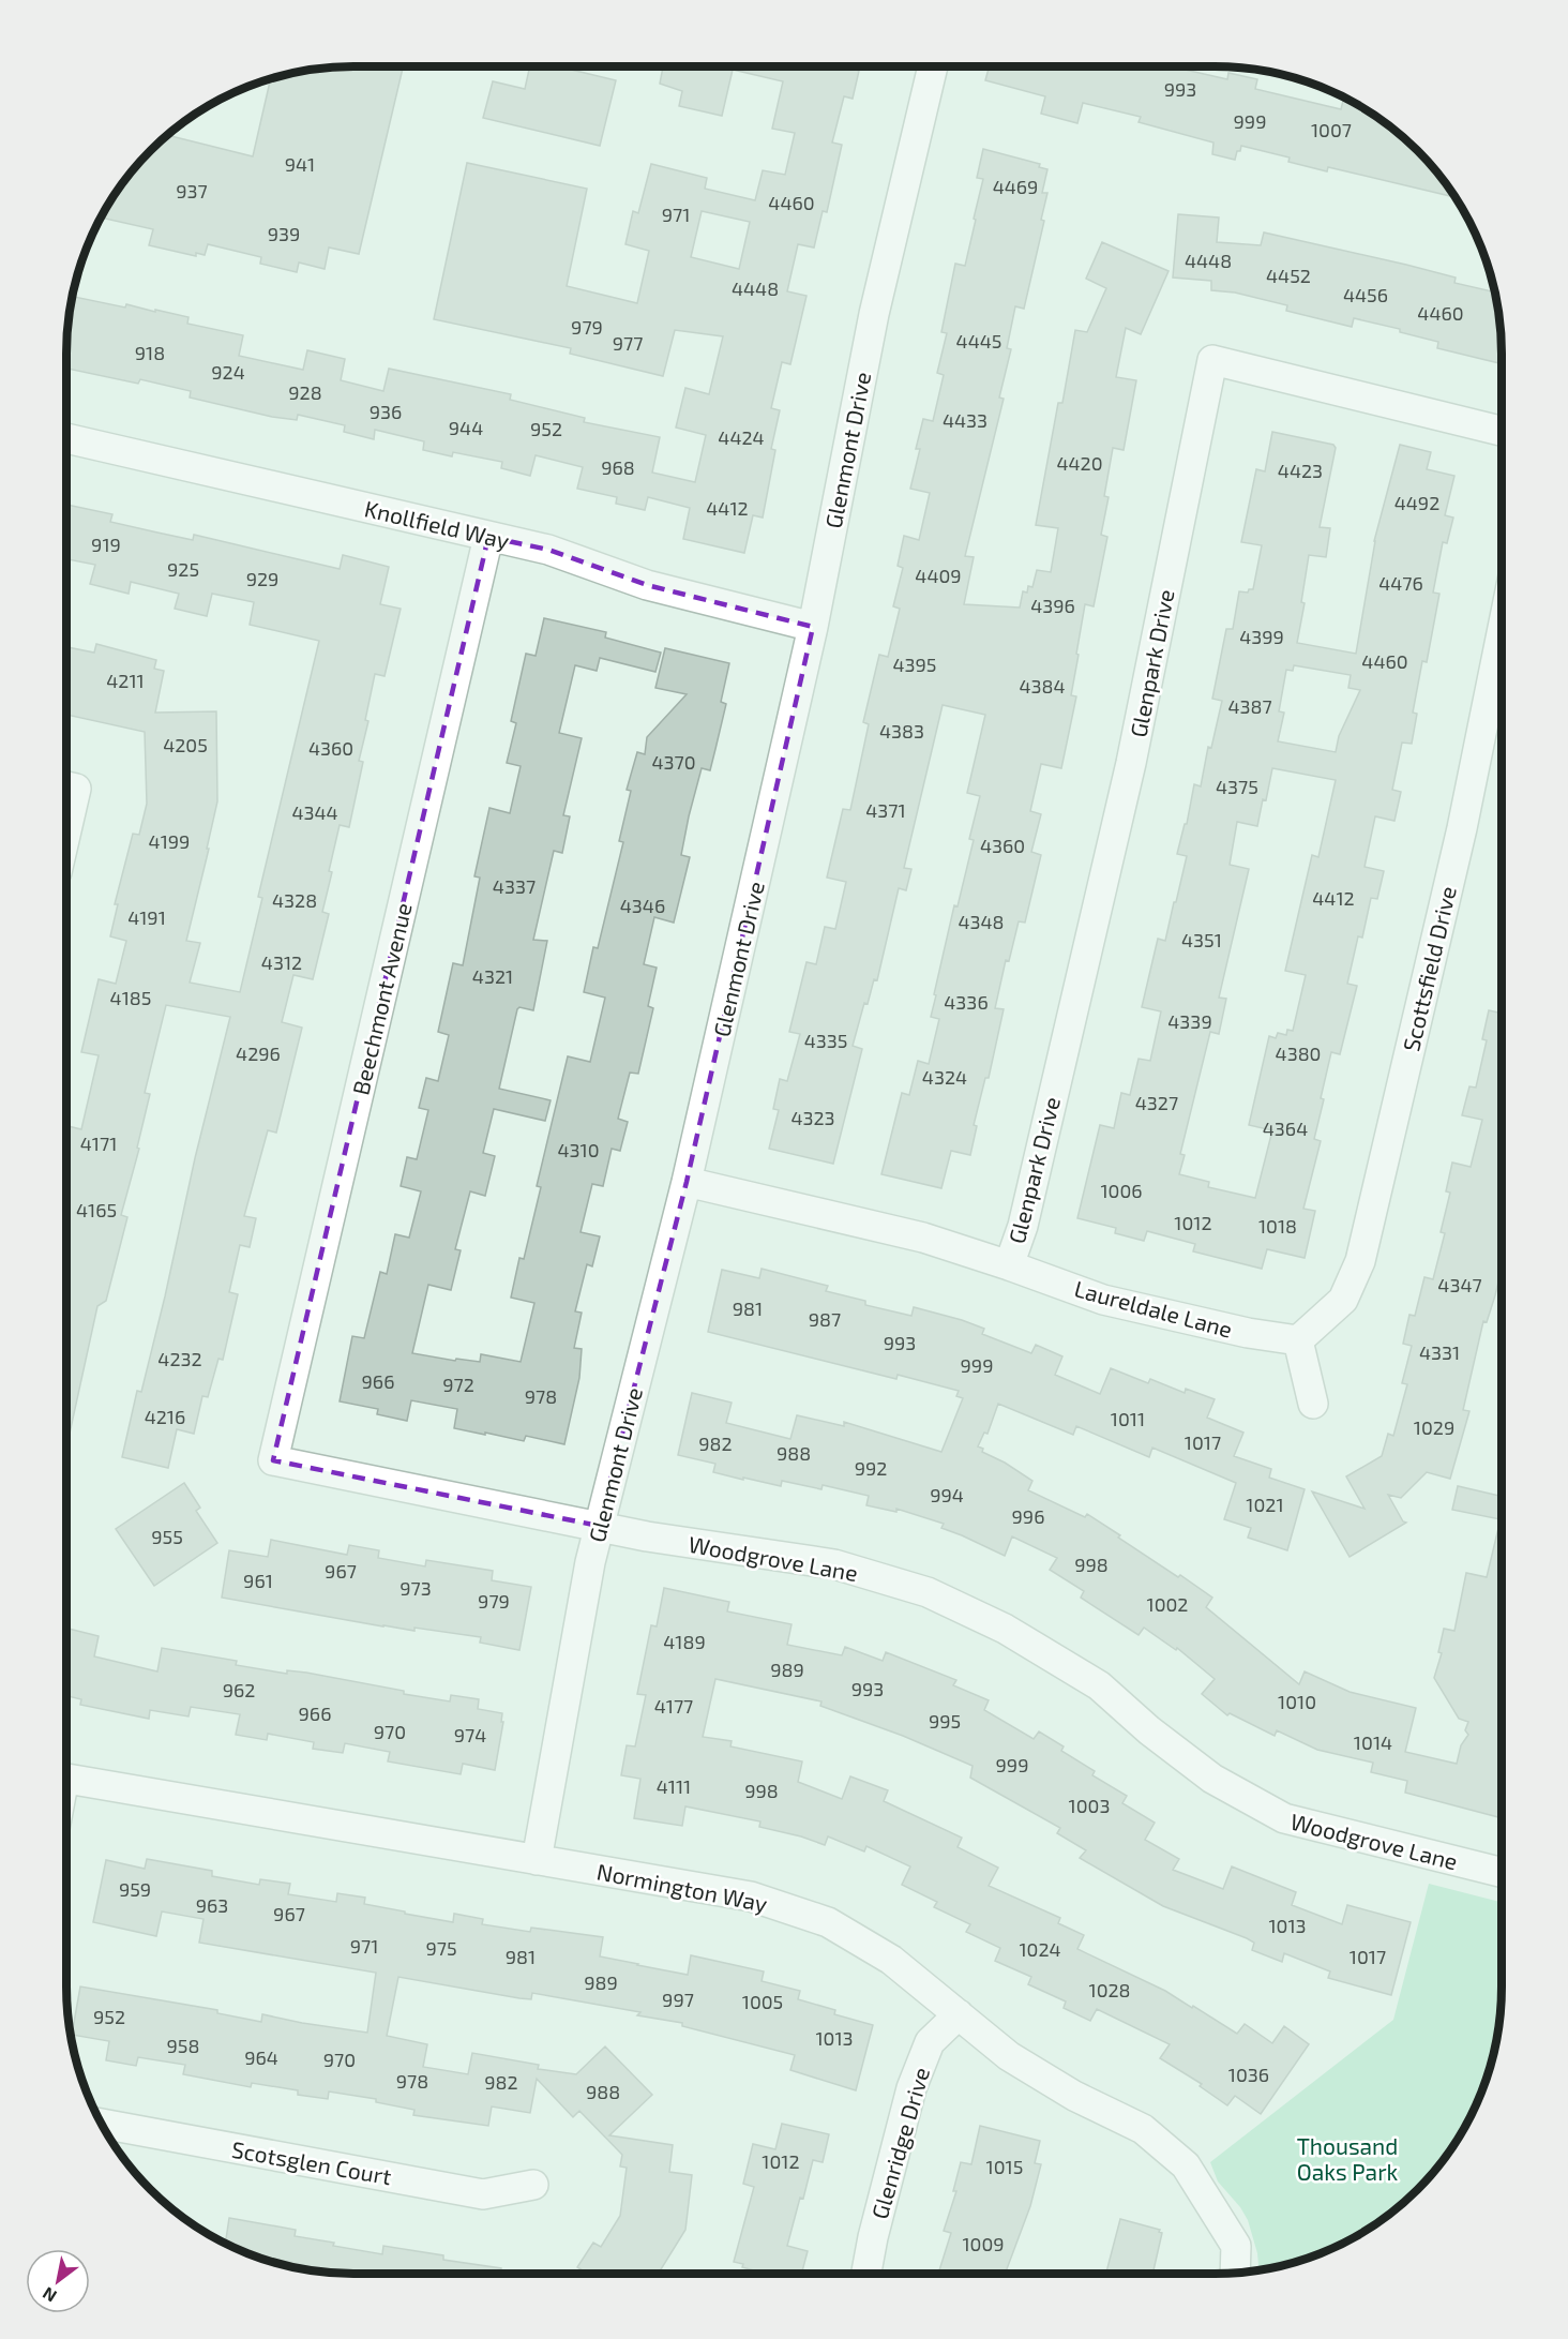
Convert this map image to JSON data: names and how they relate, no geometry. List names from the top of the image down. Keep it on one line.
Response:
{"streets":{"street":["Glenmont Drive","Knollfield Way","Glenpark Drive","Scottsfield Drive","Beechmont Avenue","Laureldale Lane","Woodgrove Lane","Normington Way","Glenridge Drive","Scotsglen Court"]},"crossings":[["Glenmont Drive","Knollfield Way"],["Glenmont Drive","Laureldale Lane"],["Glenmont Drive","Woodgrove Lane"],["Glenmont Drive","Normington Way"],["Knollfield Way","Beechmont Avenue"],["Glenpark Drive","Laureldale Lane"],["Scottsfield Drive","Laureldale Lane"],["Beechmont Avenue","Woodgrove Lane"],["Normington Way","Glenridge Drive"]],"parks":["Thousand Oaks Park"],"house_numbers":["993","999","1007","941","4469","937","4460","971","939","4448","4452","4448","4456","4460","979","4445","977","918","924","928","936","4433","944","952","4424","4420","968","4423","4492","4412","919","925","4409","929","4476","4396","4399","4460","4395","4211","4384","4387","4383","4205","4360","4370","4375","4371","4344","4199","4360","4337","4412","4328","4346","4191","4348","4351","4312","4321","4185","4336","4339","4335","4296","4380","4324","4327","4323","4364","4171","4310","1006","4165","1012","1018","4347","981","987","993","4331","4232","999","966","972","978","4216","1011","1029","1017","982","988","992","994","1021","996","955","998","967","961","973","979","1002","4189","989","993","962","1010","4177","966","995","970","974","1014","999","4111","998","1003","959","963","967","1013","971","975","1024","981","1017","989","1028","997","1005","952","1013","958","964","970","1036","978","982","988","1012","1015","1009"],"north":"bottom left"}
